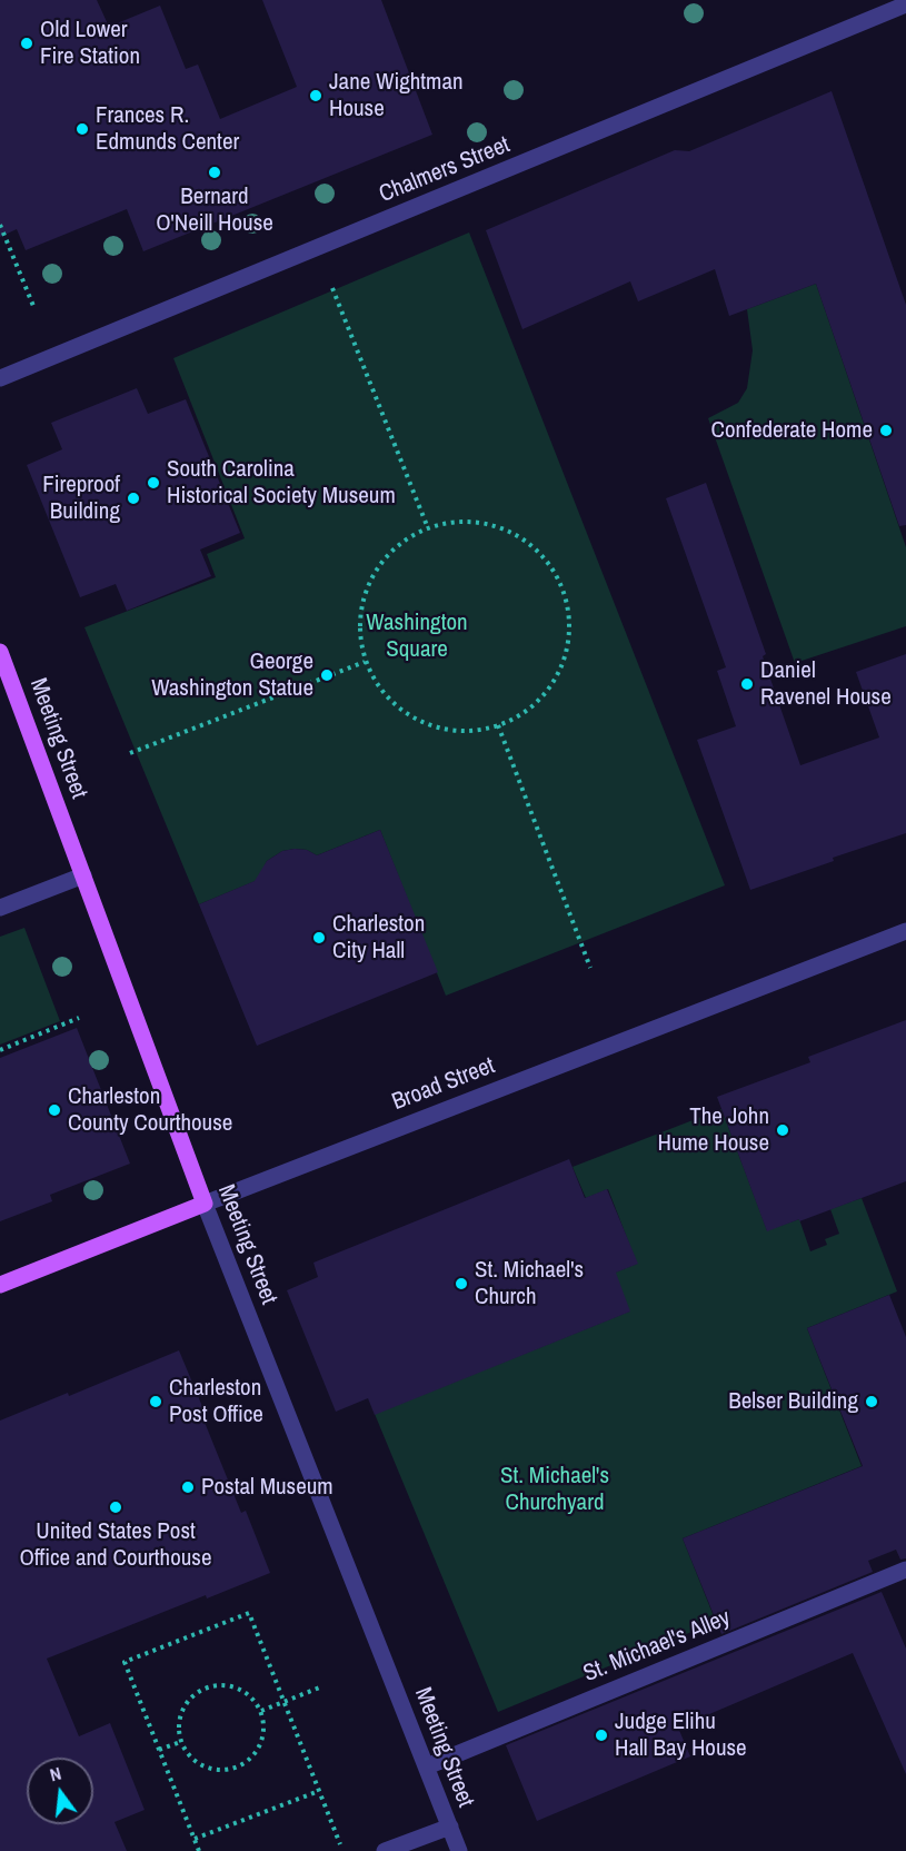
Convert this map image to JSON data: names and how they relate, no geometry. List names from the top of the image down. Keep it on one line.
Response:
{"streets":{"main road":["Meeting Street","Broad Street"],"street":["Chalmers Street","St. Michael's Alley"]},"crossings":[["Meeting Street","Broad Street"],["Meeting Street","St. Michael's Alley"]],"parks":["Washington Square","St. Michael's Churchyard"],"places":["Old Lower Fire Station","Jane Wightman House","Frances R. Edmunds Center","Bernard O'Neill House","Confederate Home","South Carolina Historical Society Museum","Fireproof Building","George Washington Statue","Daniel Ravenel House","Charleston City Hall","Charleston County Courthouse","The John Hume House","St. Michael's Church","Charleston Post Office","Belser Building","Postal Museum","United States Post Office and Courthouse","Judge Elihu Hall Bay House"],"north":"top"}
